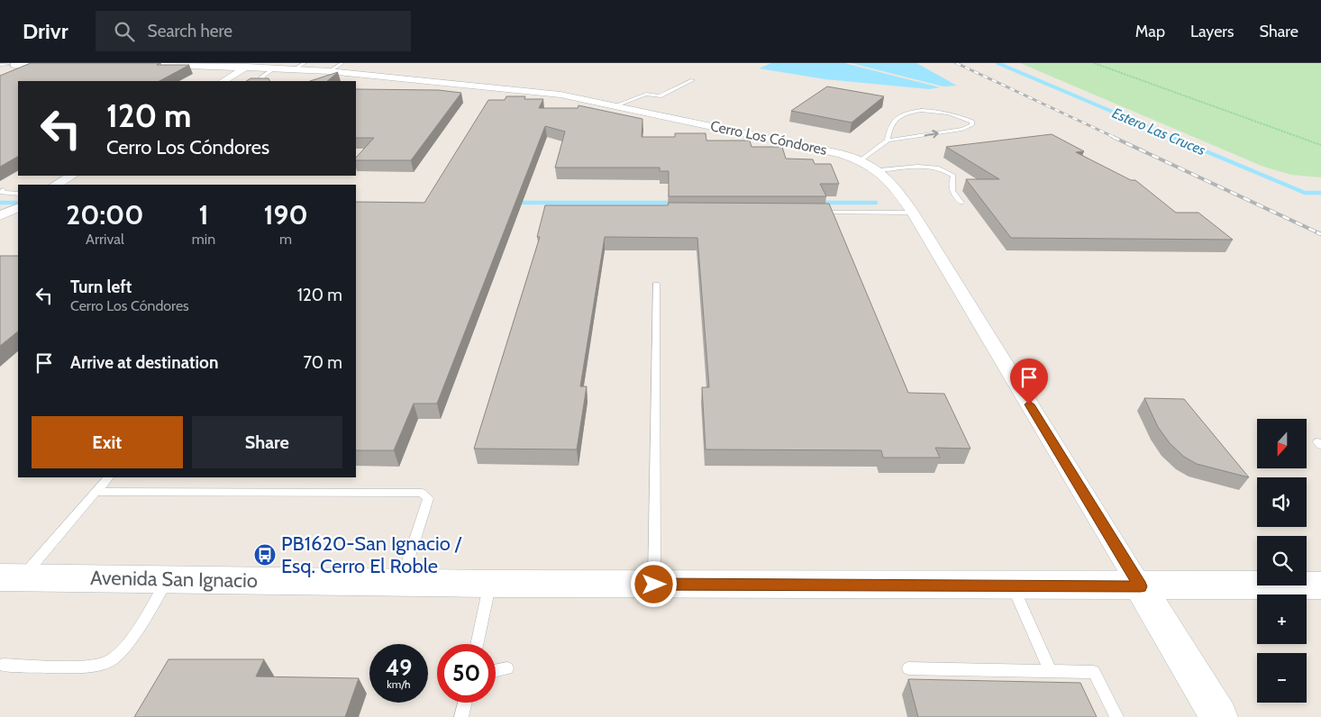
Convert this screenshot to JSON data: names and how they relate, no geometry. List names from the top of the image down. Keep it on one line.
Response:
{"streets":{"main road":["Cerro Los Cóndores","Avenida San Ignacio"]},"crossings":[["Cerro Los Cóndores","Avenida San Ignacio"]],"water":["Estero Las Cruces"],"places":{"bus stop":["PB1620-San Ignacio / Esq. Cerro El Roble"]},"north":"bottom","page":{"header":"Drivr","search":"Search here","nav":["Map","Layers","Share"],"turn":["120 m","Cerro Los Cóndores"],"eta":["20:00","Arrival","1","min","190","m"],"list":[{"name":"Turn left","note":"Cerro Los Cóndores","value":"120 m"},{"name":"Arrive at destination","value":"70 m"}],"buttons":["Exit","Share"],"map_buttons":["+","−"],"speed":"49 km/h","limit":"50"}}
